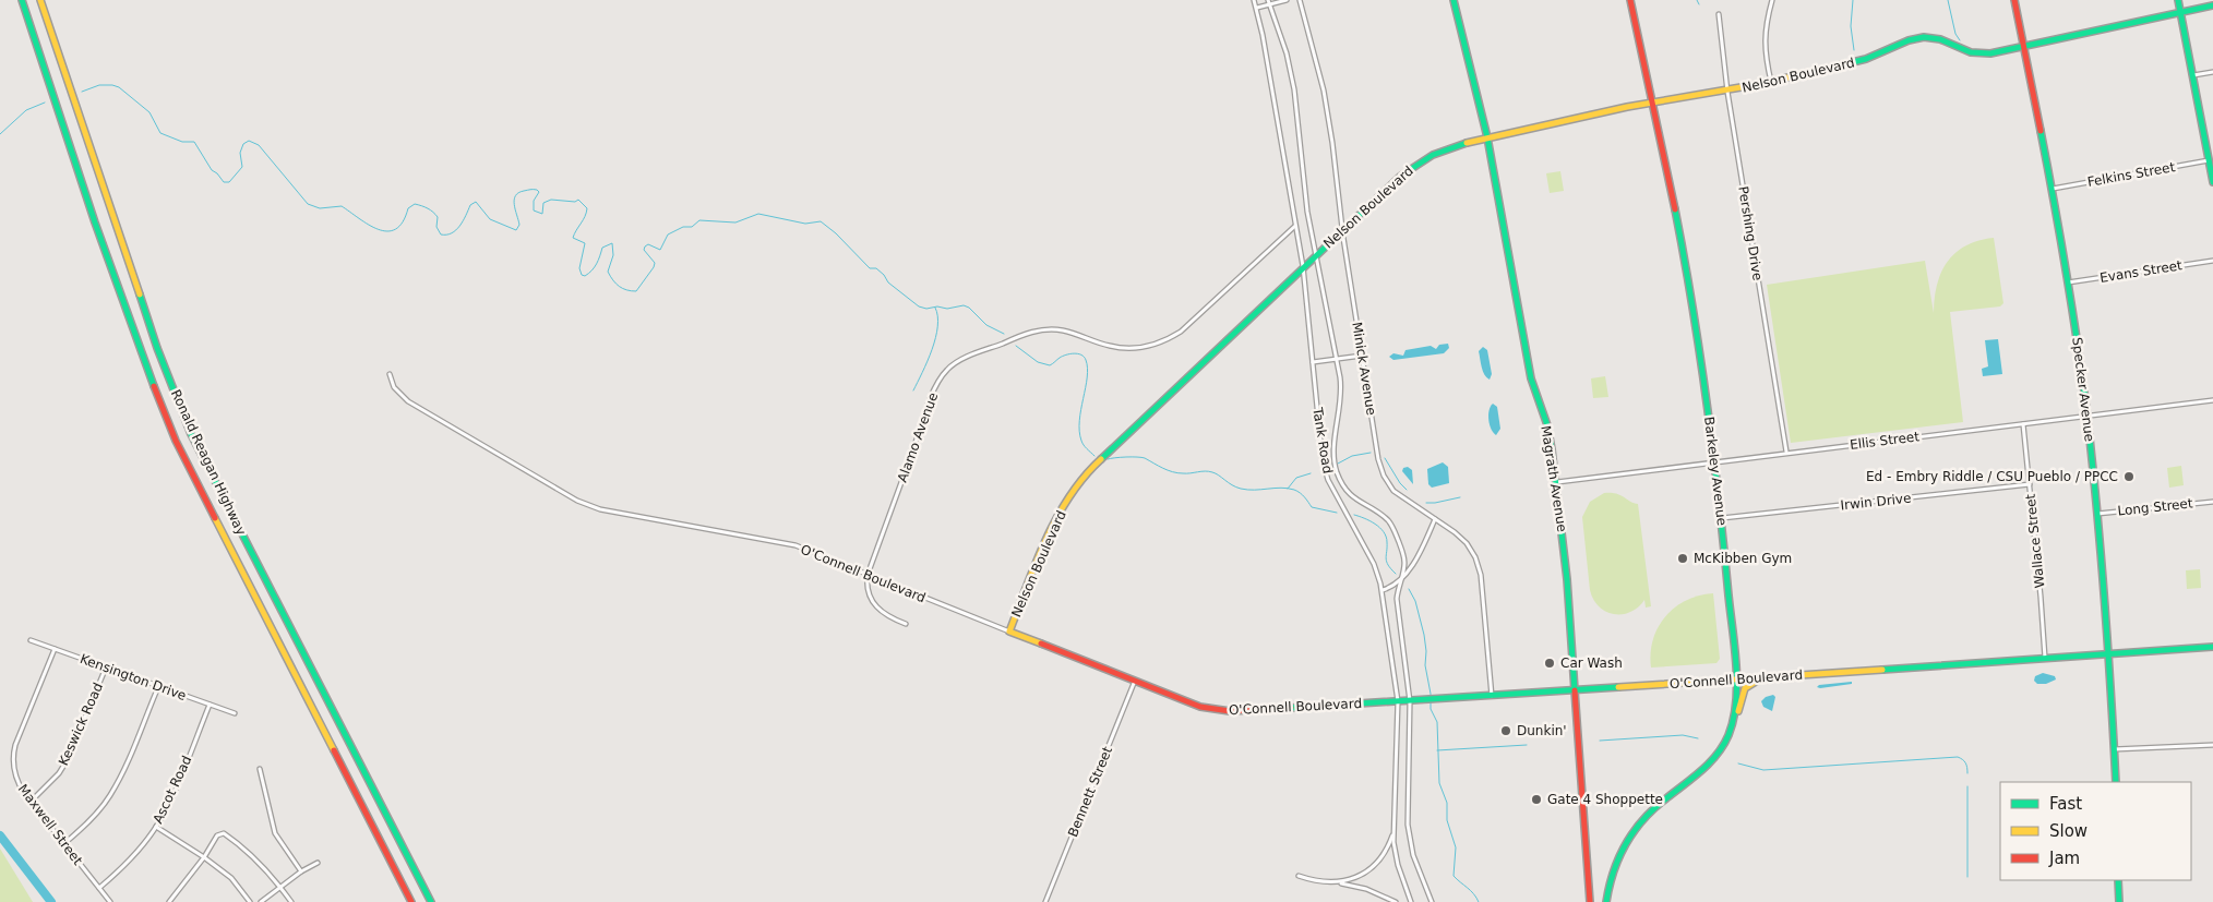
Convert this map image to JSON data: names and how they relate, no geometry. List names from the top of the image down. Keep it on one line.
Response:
{"streets":{"main road":["Nelson Boulevard","Specker Avenue","Ronald Reagan Highway","Barkeley Avenue","Magrath Avenue","O'Connell Boulevard"],"street":["Felkins Street","Pershing Drive","Evans Street","Minick Avenue","Alamo Avenue","Tank Road","Ellis Street","Irwin Drive","Long Street","Wallace Street","Kensington Drive","Keswick Road","Ascot Road","Bennett Street","Maxwell Street"]},"crossings":[["Nelson Boulevard","Pershing Drive"],["Nelson Boulevard","Minick Avenue"],["Nelson Boulevard","Specker Avenue"],["Nelson Boulevard","Tank Road"],["Nelson Boulevard","Barkeley Avenue"],["Nelson Boulevard","Magrath Avenue"],["Nelson Boulevard","O'Connell Boulevard"],["Felkins Street","Specker Avenue"],["Pershing Drive","Ellis Street"],["Evans Street","Specker Avenue"],["Minick Avenue","O'Connell Boulevard"],["Specker Avenue","Ellis Street"],["Specker Avenue","Long Street"],["Specker Avenue","O'Connell Boulevard"],["Alamo Avenue","Tank Road"],["Alamo Avenue","O'Connell Boulevard"],["Tank Road","O'Connell Boulevard"],["Ellis Street","Barkeley Avenue"],["Ellis Street","Magrath Avenue"],["Ellis Street","Wallace Street"],["Barkeley Avenue","Irwin Drive"],["Barkeley Avenue","O'Connell Boulevard"],["Magrath Avenue","O'Connell Boulevard"],["Irwin Drive","Wallace Street"],["Wallace Street","O'Connell Boulevard"],["O'Connell Boulevard","Bennett Street"],["Kensington Drive","Keswick Road"],["Kensington Drive","Ascot Road"],["Kensington Drive","Maxwell Street"],["Keswick Road","Maxwell Street"],["Ascot Road","Maxwell Street"]],"places":["Ed - Embry Riddle / CSU Pueblo / PPCC","McKibben Gym","Car Wash","Dunkin'","Gate 4 Shoppette"],"legend":["Fast","Slow","Jam"]}
